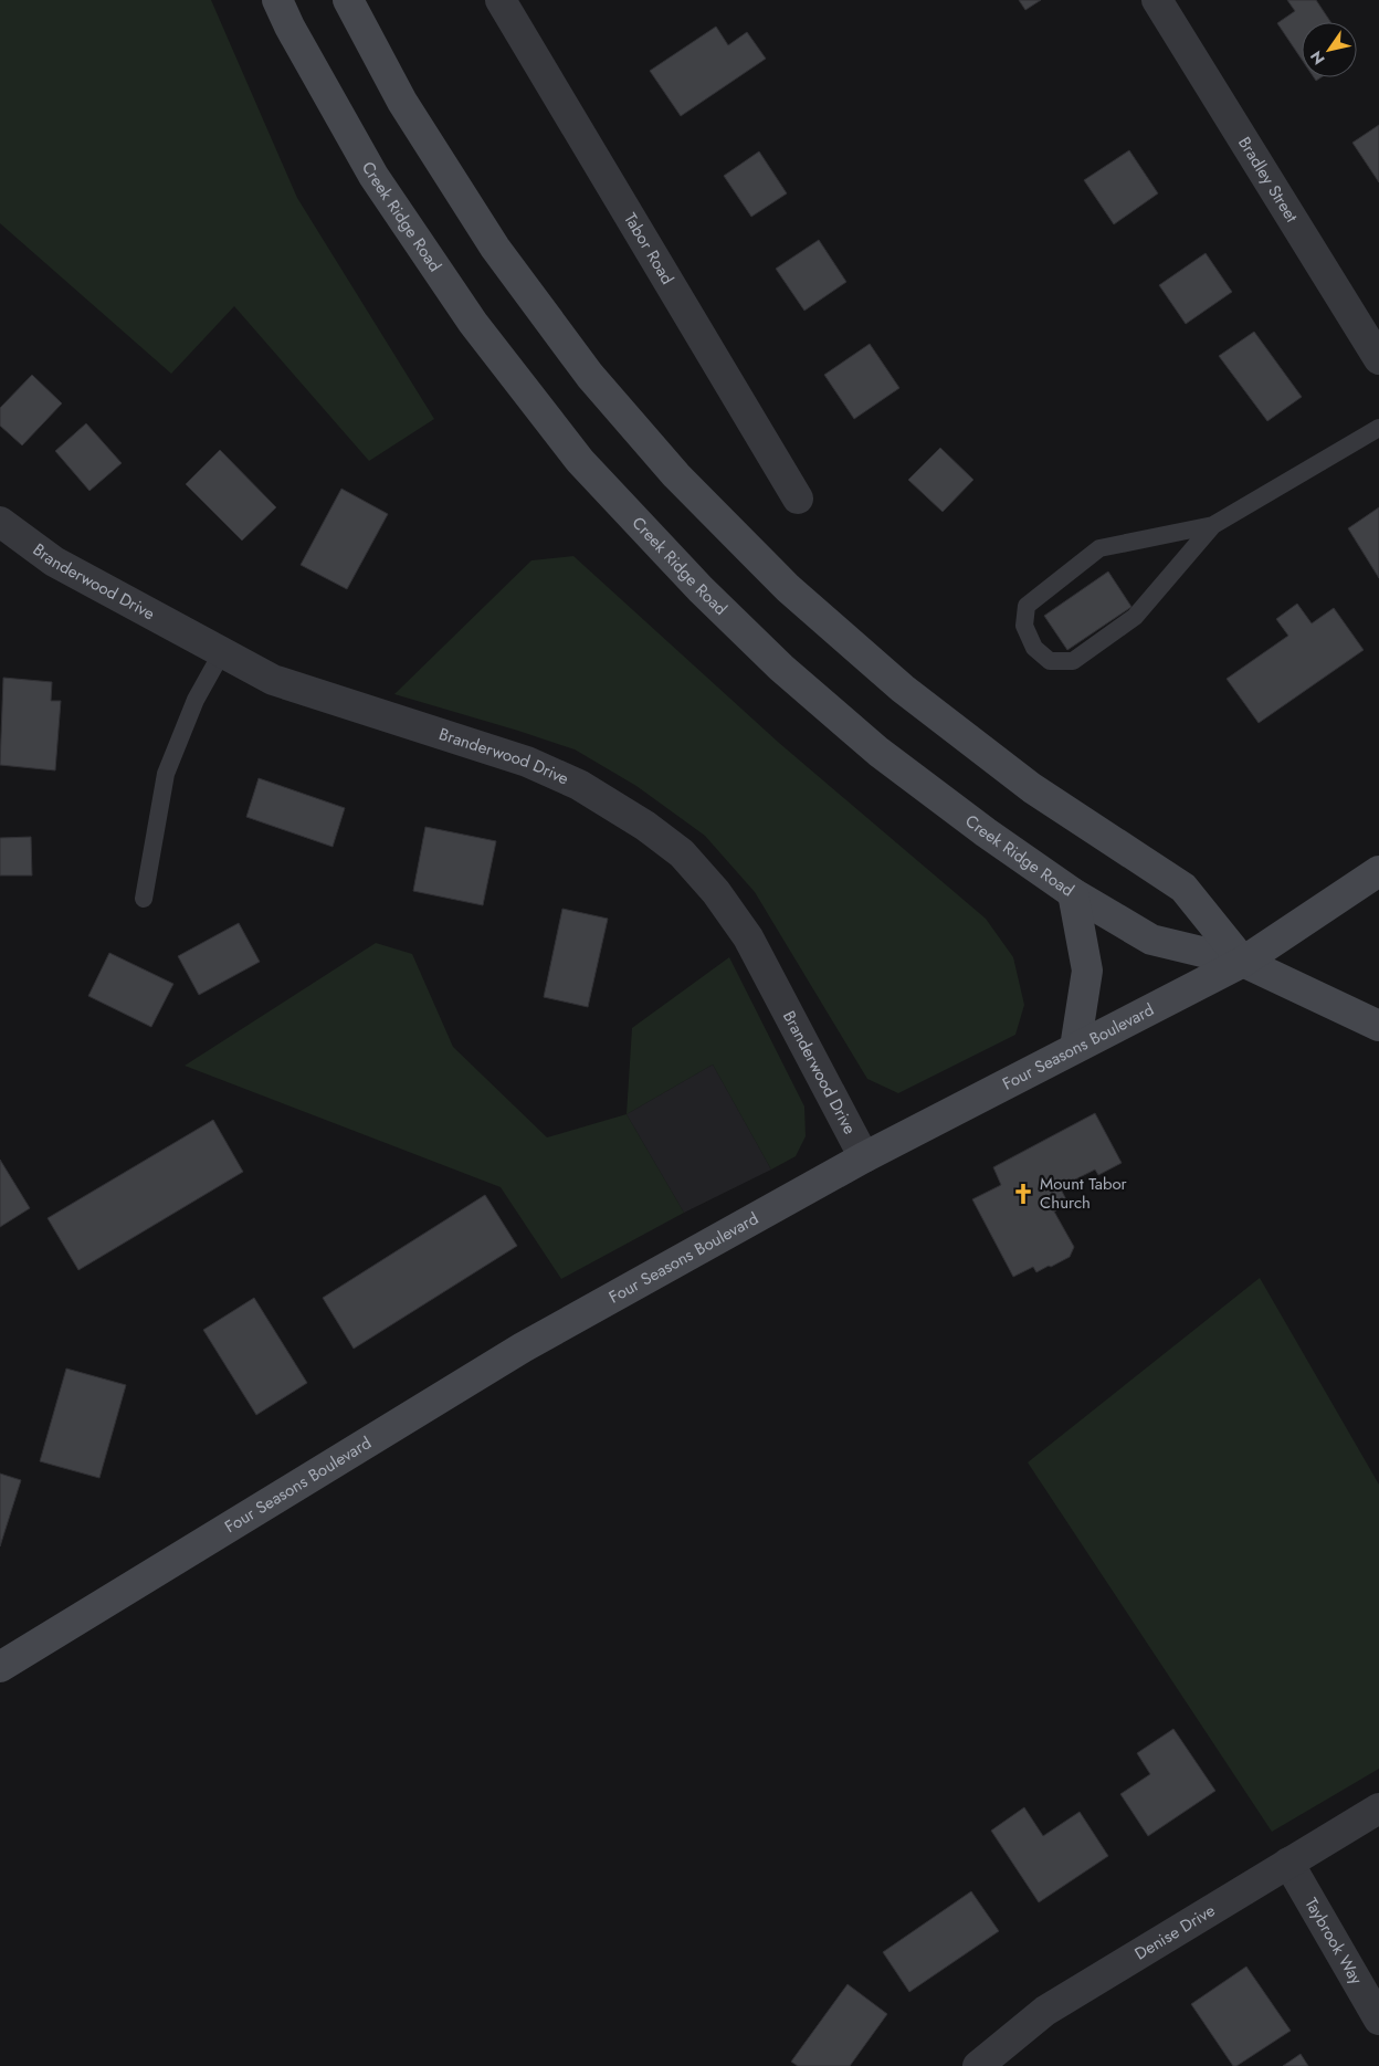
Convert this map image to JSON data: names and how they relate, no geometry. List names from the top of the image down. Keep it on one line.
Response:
{"streets":{"main road":["Creek Ridge Road","Four Seasons Boulevard"],"street":["Bradley Street","Tabor Road","Branderwood Drive","Denise Drive","Taybrook Way"]},"crossings":[["Creek Ridge Road","Four Seasons Boulevard"],["Branderwood Drive","Four Seasons Boulevard"],["Denise Drive","Taybrook Way"]],"places":{"church":["Mount Tabor Church"]},"north":"bottom left"}
